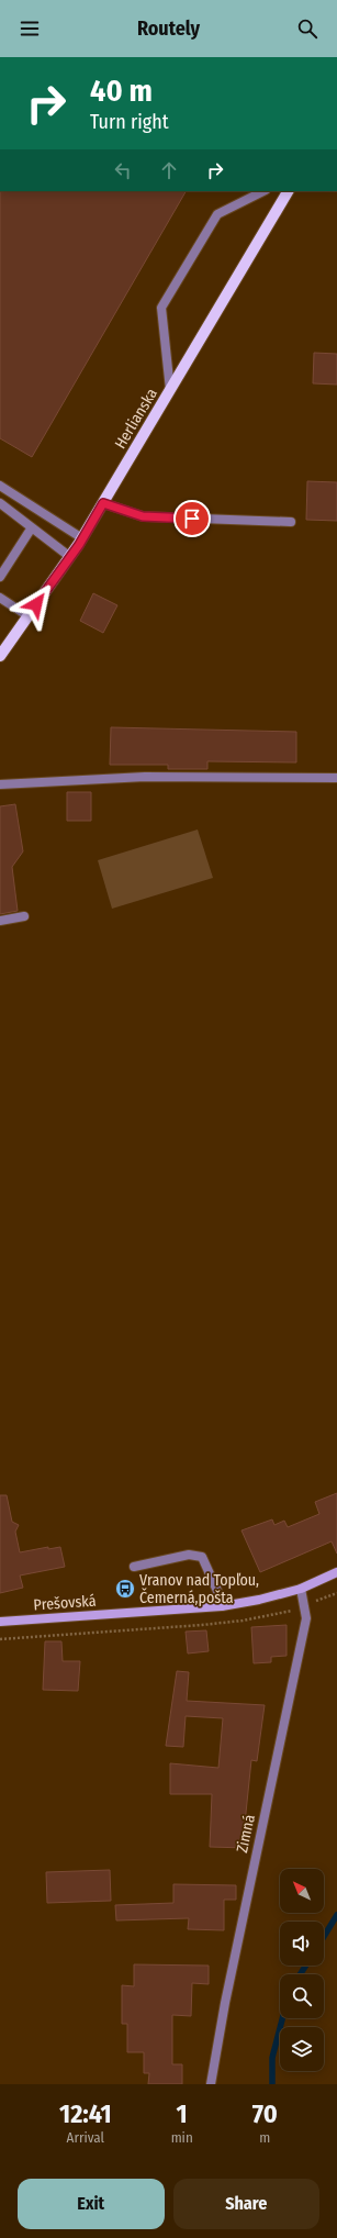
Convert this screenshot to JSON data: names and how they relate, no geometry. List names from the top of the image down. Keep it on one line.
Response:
{"streets":{"main road":["Herlianska","Prešovská"],"street":["Zimná"]},"crossings":[["Prešovská","Zimná"]],"places":{"bus stop":["Vranov nad Topľou, Čemerná,pošta"]},"north":"top left","page":{"header":"Routely","turn":["40 m","Turn right"],"eta":["12:41","Arrival","1","min","70","m"],"buttons":["Exit","Share"]}}
